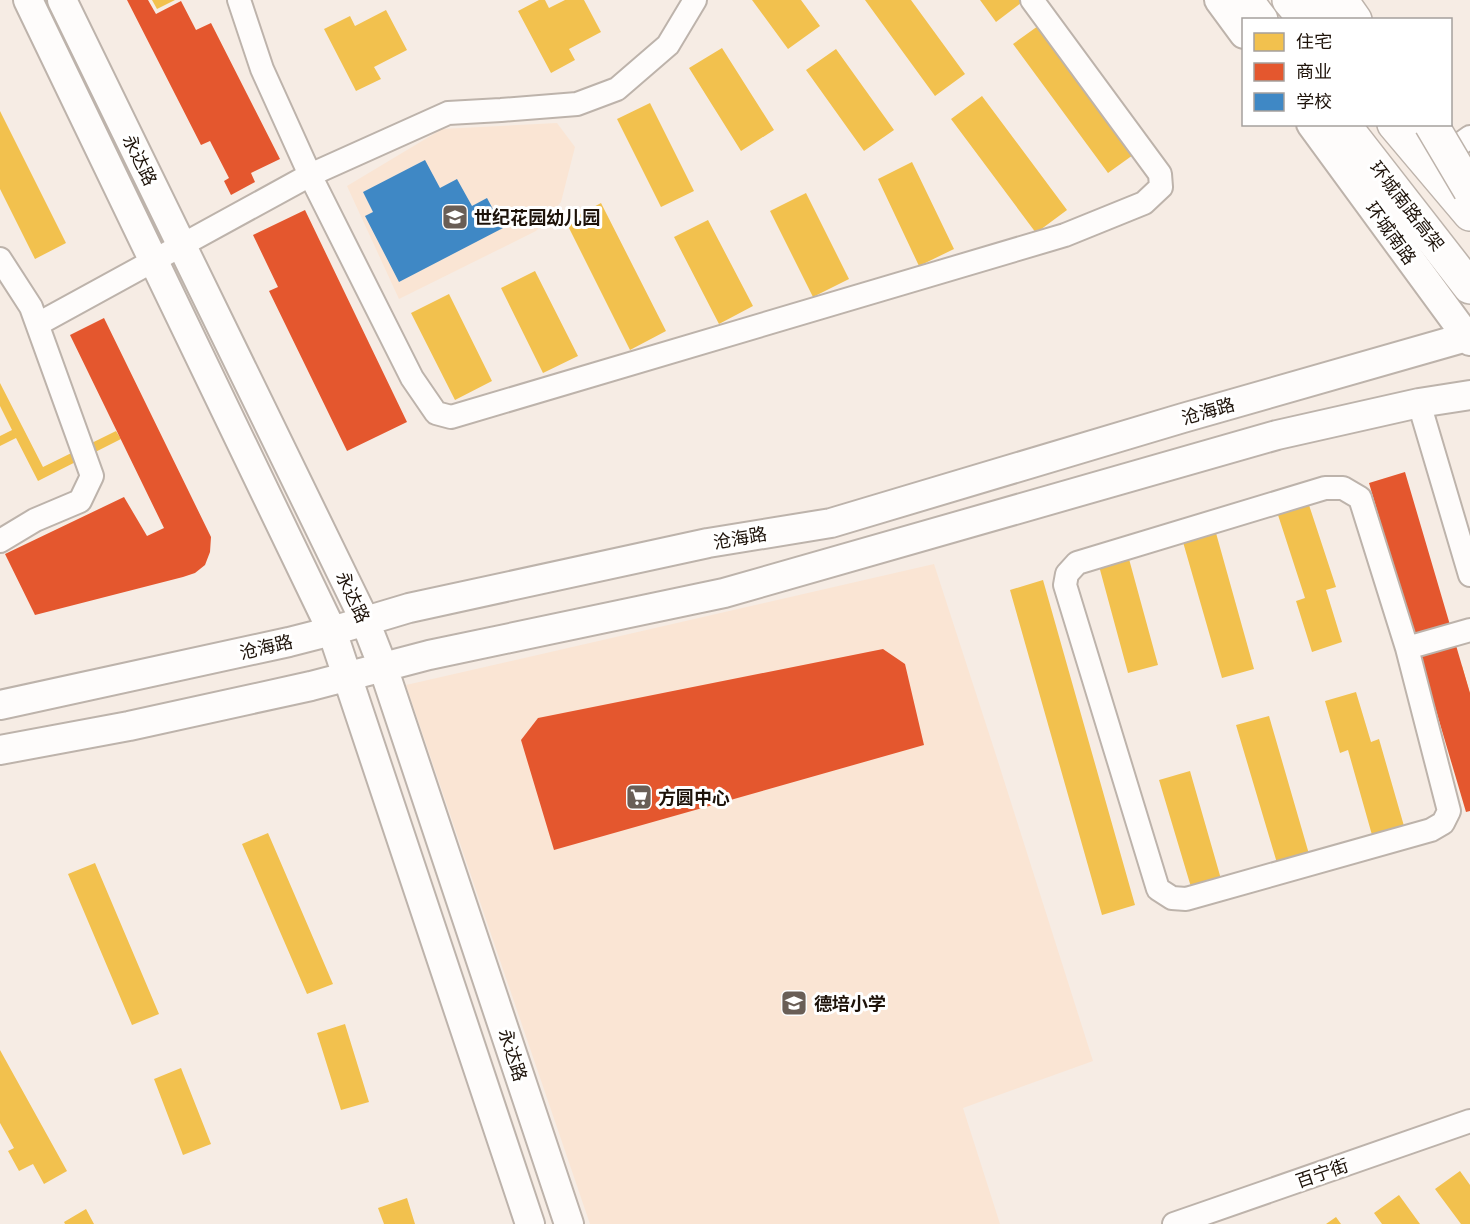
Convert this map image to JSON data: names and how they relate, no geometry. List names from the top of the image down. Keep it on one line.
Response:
{"streets":{"highway":["环城南路高架"],"main road":["永达路","环城南路","沧海路"],"street":["百宁街"]},"crossings":[["永达路","沧海路"],["环城南路","沧海路"]],"places":{"school or university":["世纪花园幼儿园","德培小学"],"supermarket":["方圆中心"]},"legend":["住宅","商业","学校"]}
